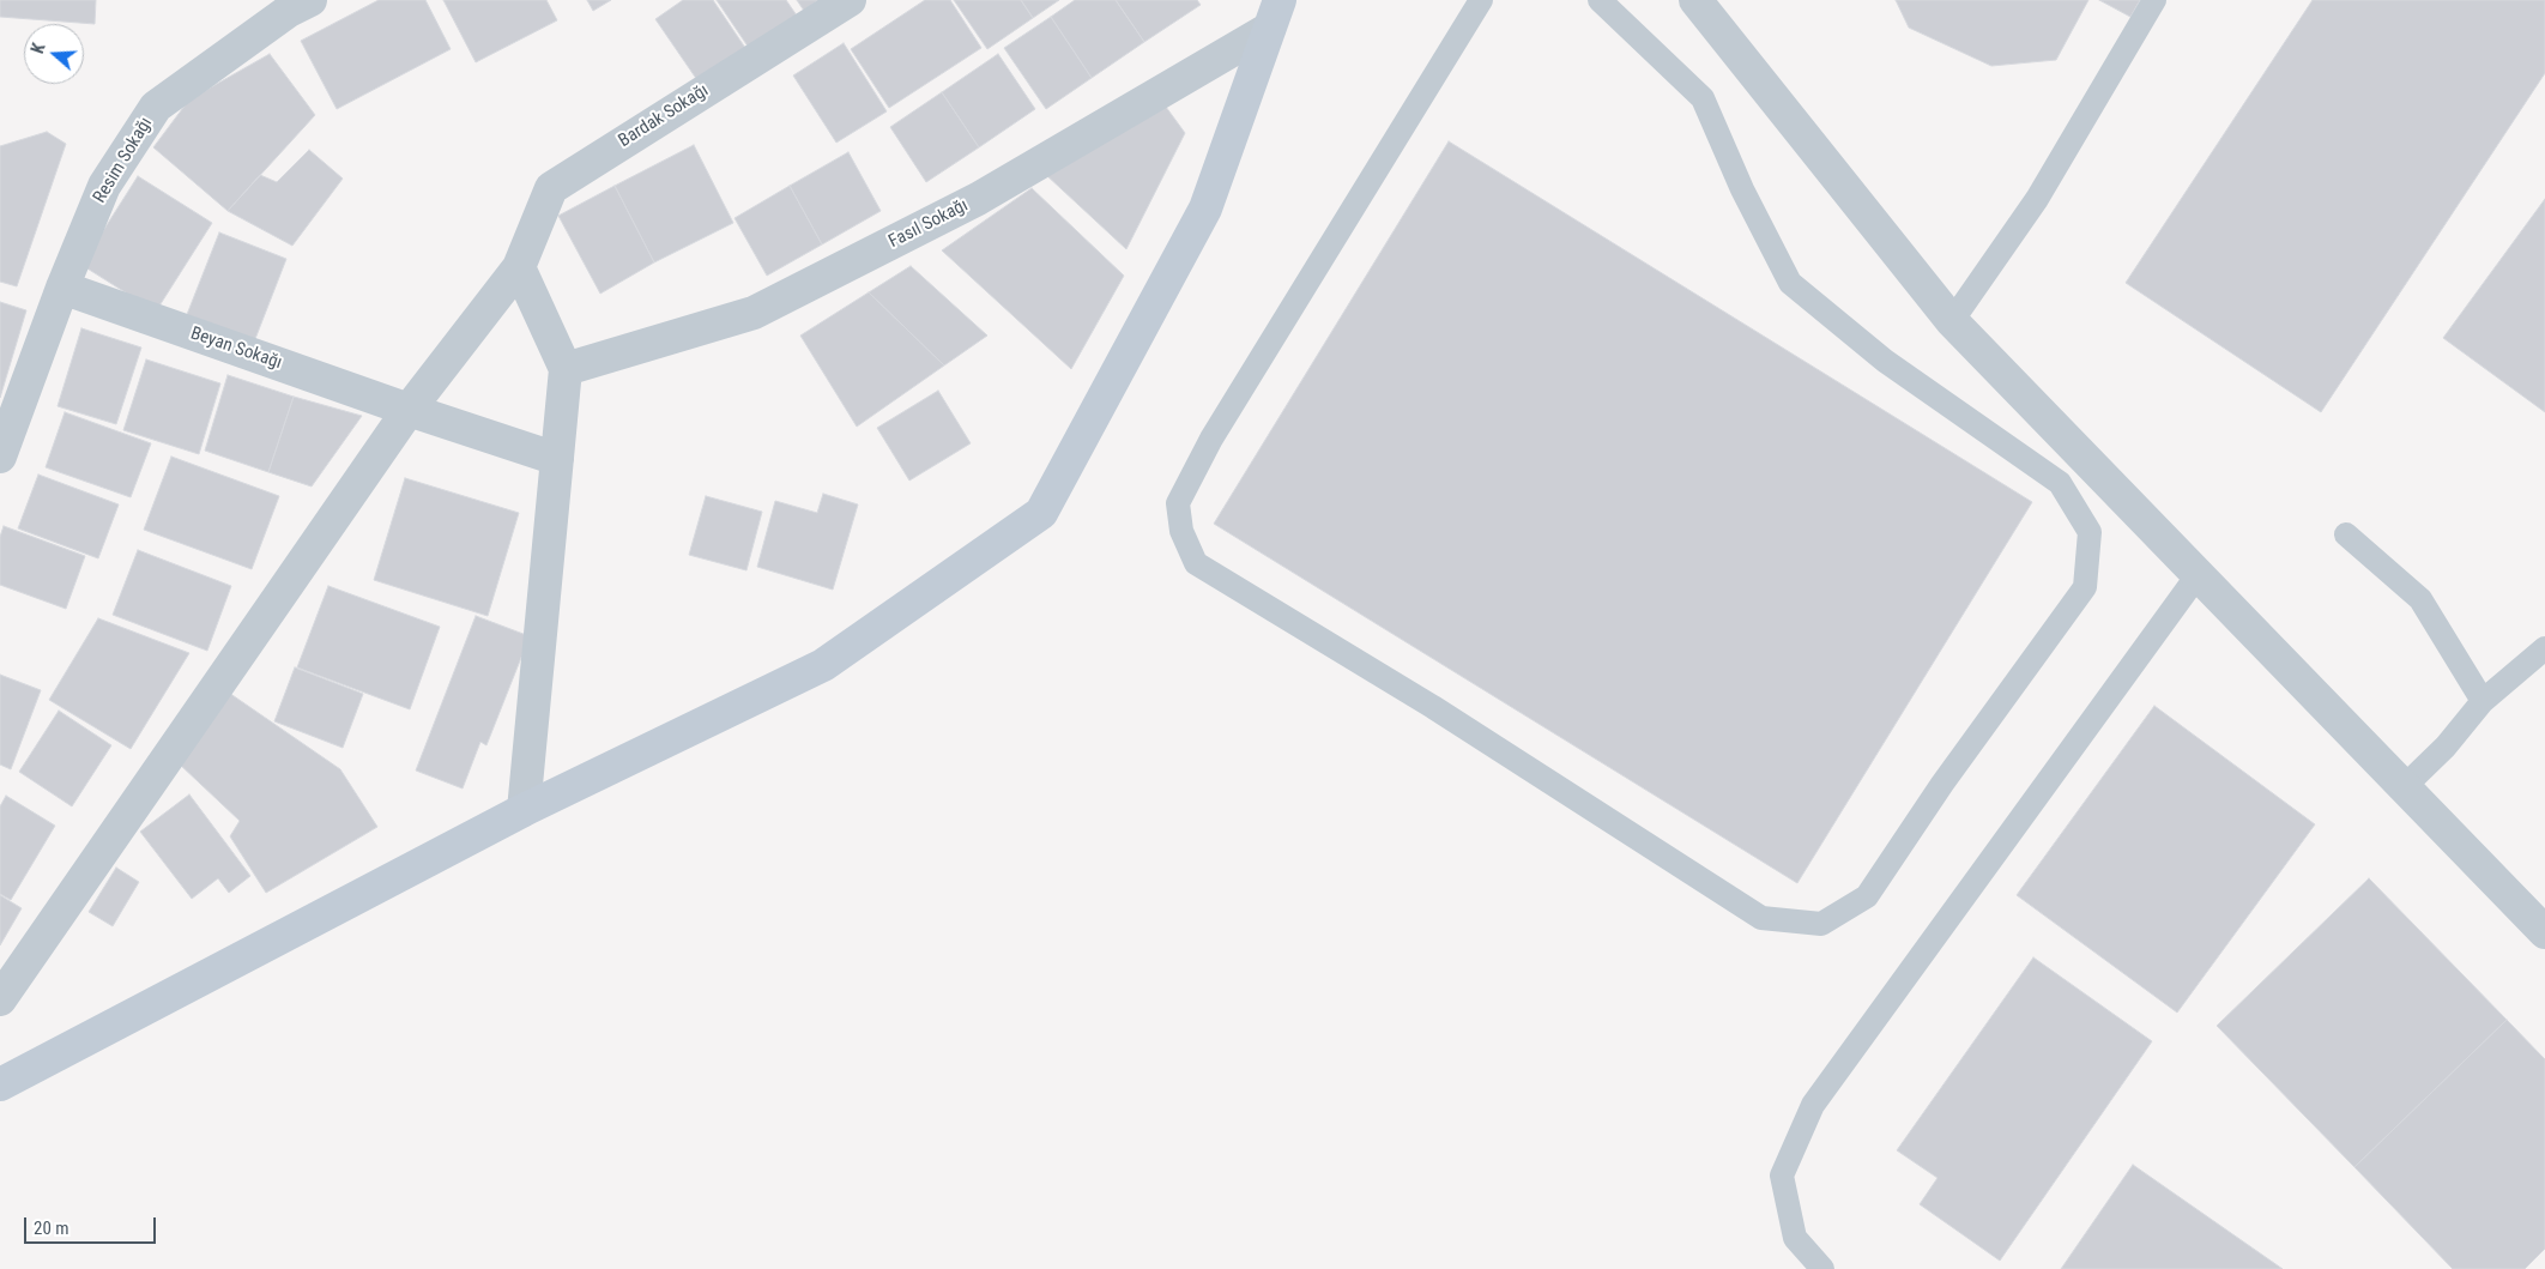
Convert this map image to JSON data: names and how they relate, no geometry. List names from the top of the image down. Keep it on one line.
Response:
{"streets":{"street":["Bardak Sokağı","Resim Sokağı","Fasıl Sokağı","Beyan Sokağı"]},"crossings":[["Bardak Sokağı","Beyan Sokağı"],["Resim Sokağı","Beyan Sokağı"]],"scale_bar":"20 m","north":"left"}
